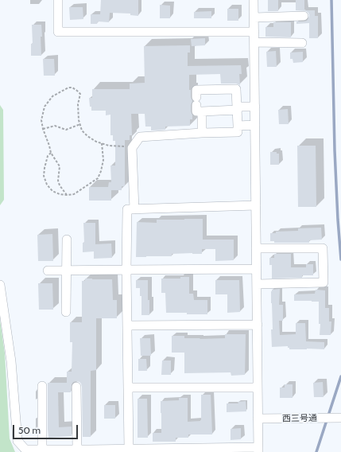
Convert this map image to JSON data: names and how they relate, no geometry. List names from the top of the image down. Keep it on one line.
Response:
{"streets":{"street":["西三号通"]},"scale_bar":"50 m"}
